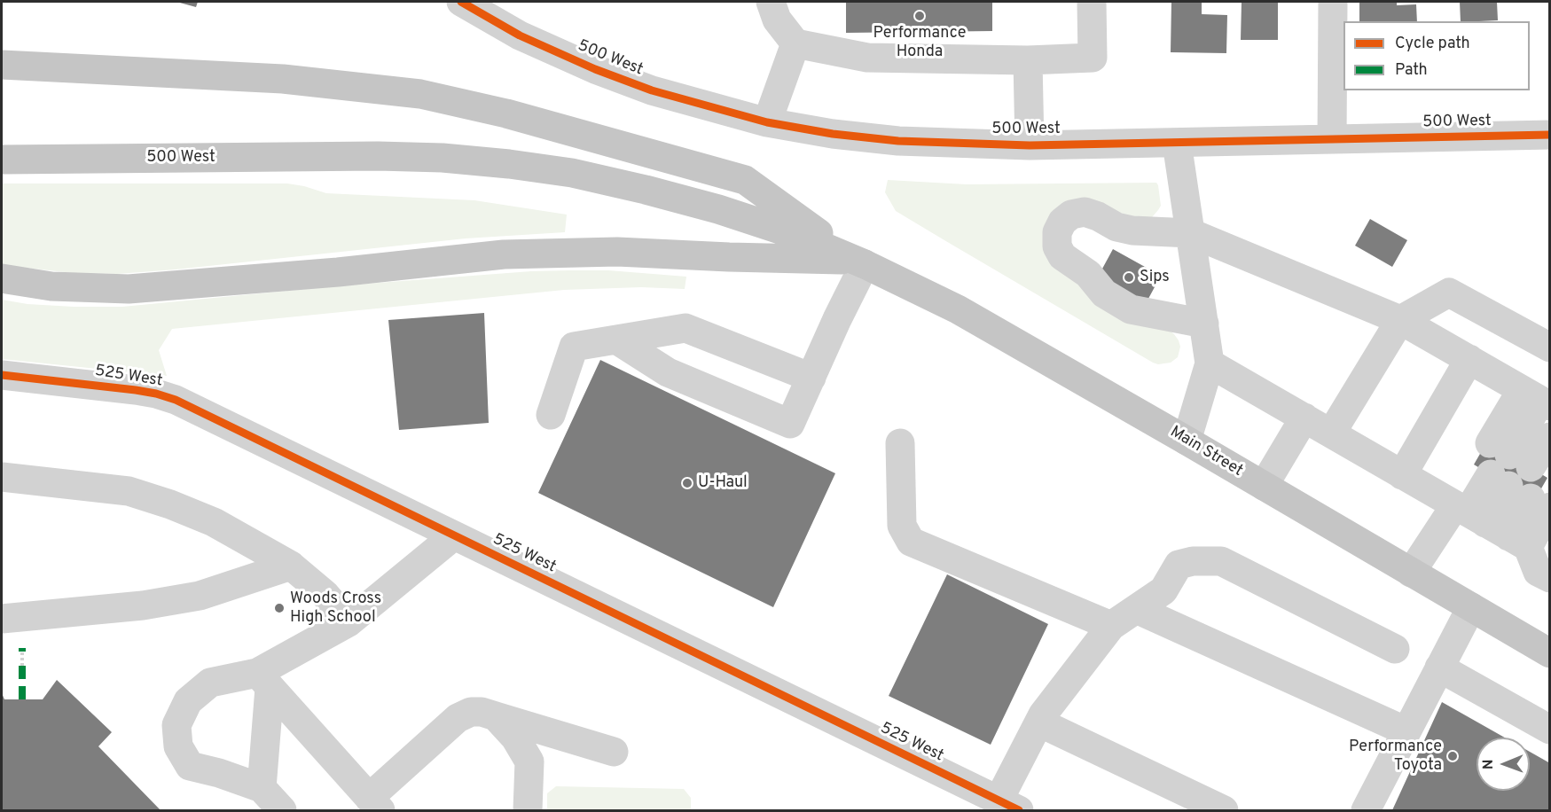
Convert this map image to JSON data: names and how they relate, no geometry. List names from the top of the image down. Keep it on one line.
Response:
{"streets":{"main road":["500 West","Main Street"],"street":["525 West"]},"crossings":[["500 West","Main Street"]],"places":["Performance Honda","Sips","U-Haul","Woods Cross High School","Performance Toyota"],"legend":["Cycle path","Path"],"north":"left"}
